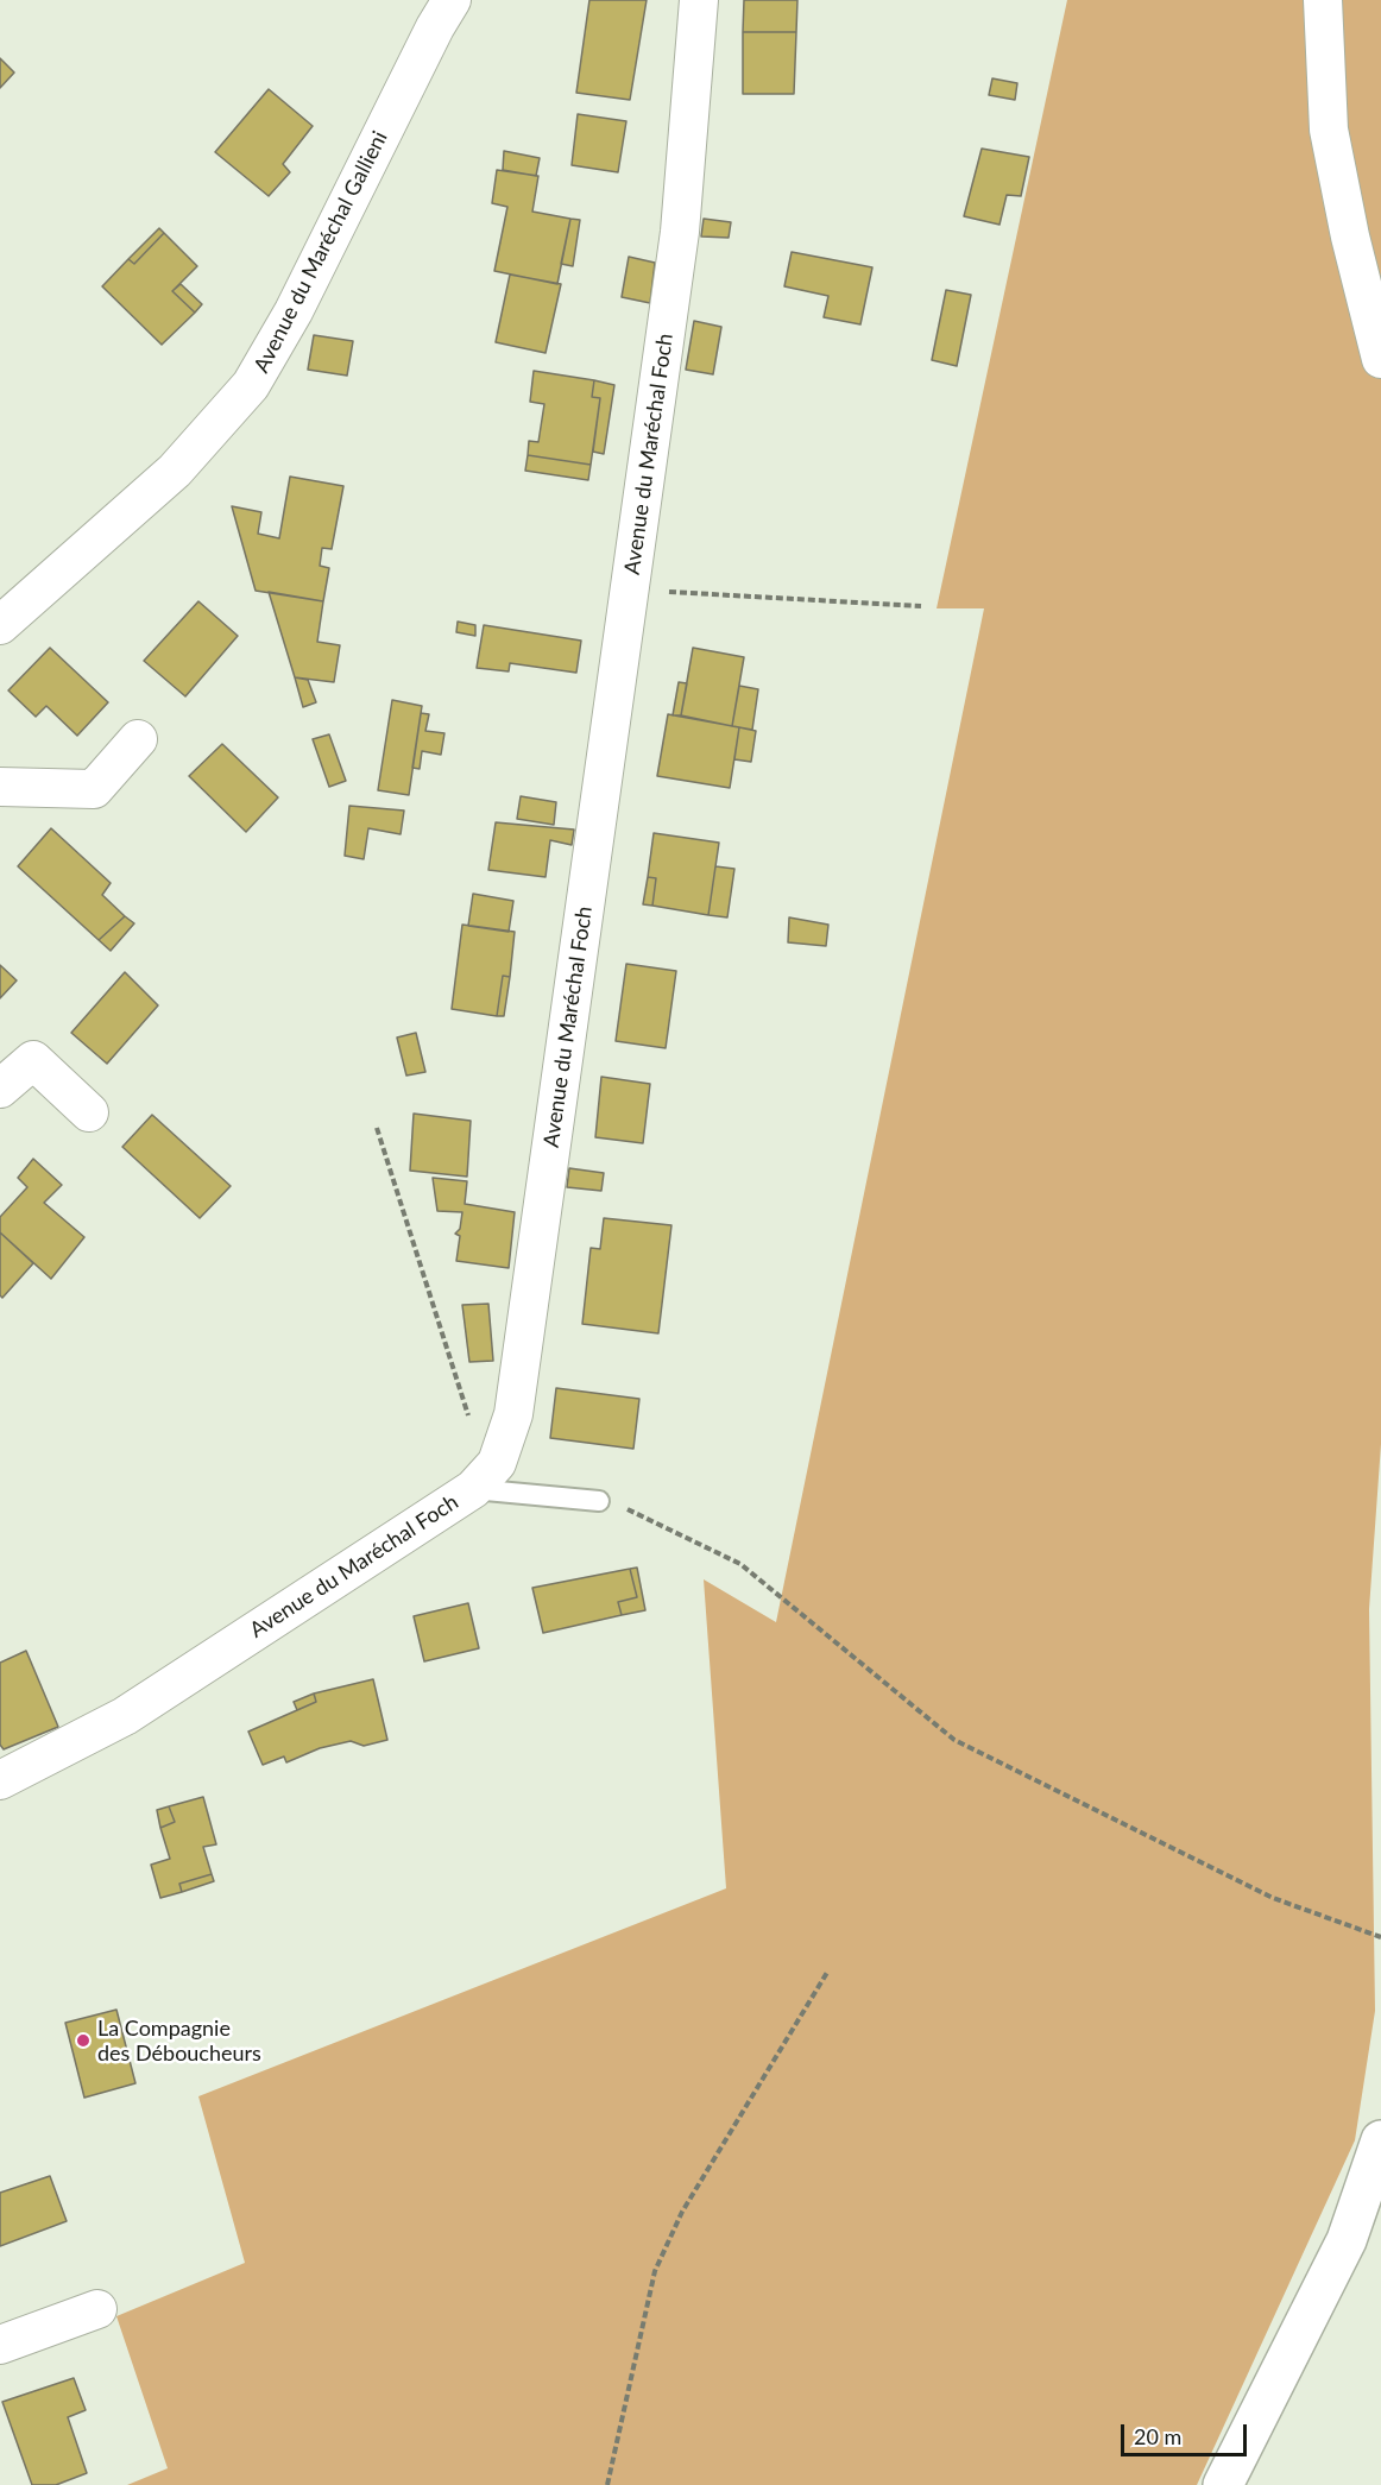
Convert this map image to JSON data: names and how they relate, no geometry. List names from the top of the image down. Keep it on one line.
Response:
{"streets":{"street":["Avenue du Maréchal Gallieni","Avenue du Maréchal Foch"]},"places":["La Compagnie des Déboucheurs"],"scale_bar":"20 m"}
